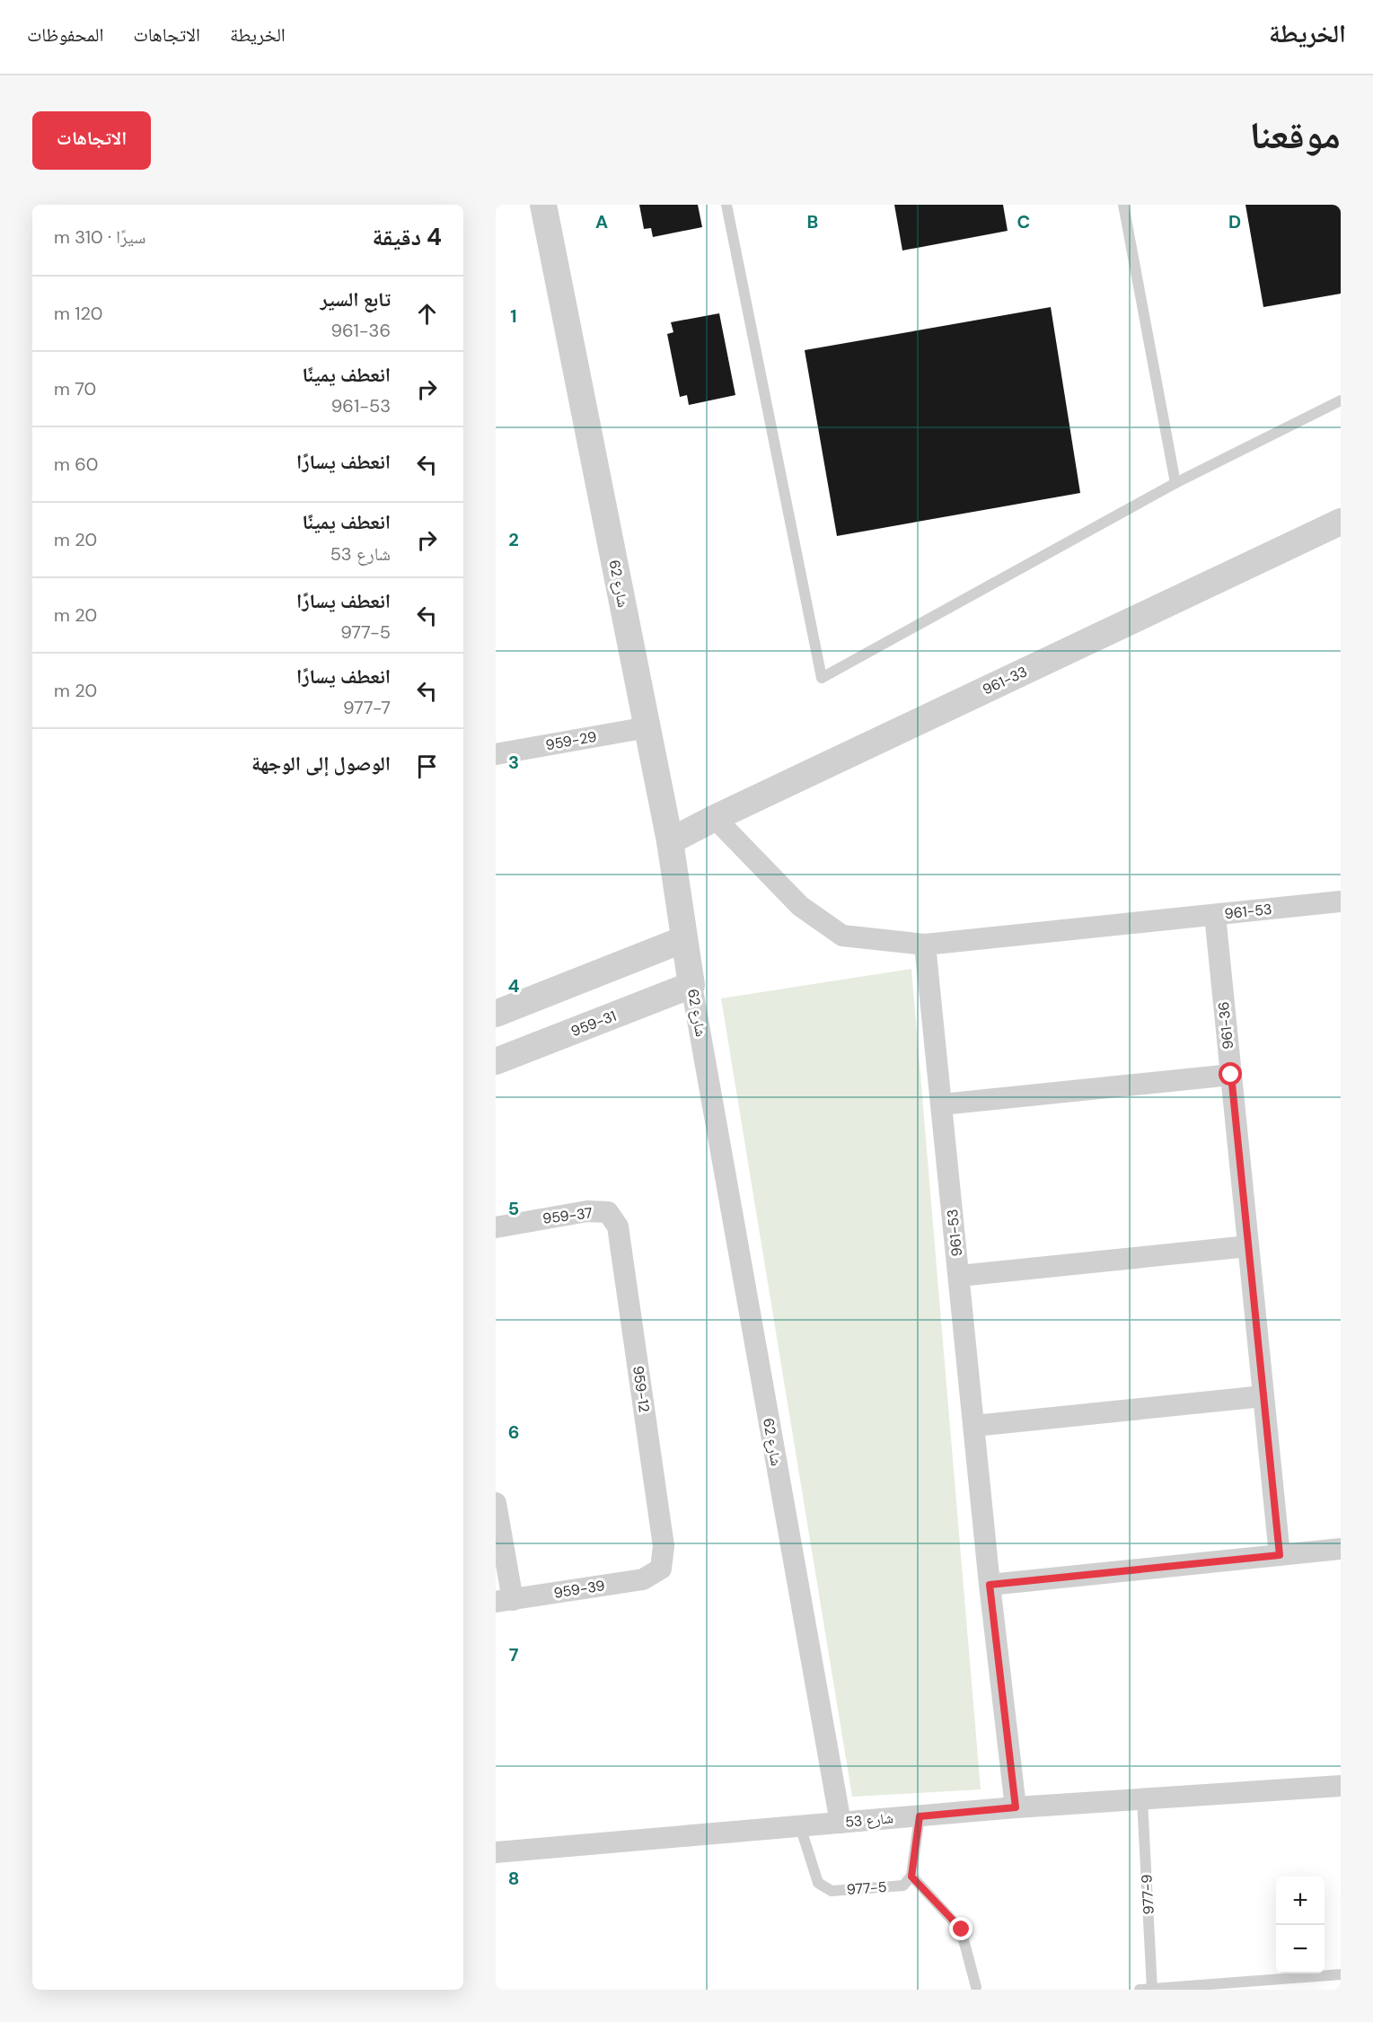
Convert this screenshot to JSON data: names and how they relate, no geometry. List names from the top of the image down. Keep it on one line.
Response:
{"streets":{"street":["شارع 62","961-33","959-29","961-53","959-31","961-36","959-37","959-12","959-39","شارع 53"],"lane":["977-5","977-9"]},"crossings":[["شارع 62","961-33"],["شارع 62","959-29"],["شارع 62","959-31"],["شارع 62","شارع 53"],["961-53","961-36"],["961-53","شارع 53"],["959-37","959-12"],["959-12","959-39"],["شارع 53","977-5"],["شارع 53","977-9"]],"page":{"header":"الخريطة","nav":["الخريطة","الاتجاهات","المحفوظات"],"title":"موقعنا","buttons":"الاتجاهات","heading":["4 دقيقة","سيرًا · 310 m"],"list":[["تابع السير","961-36","120 m"],["انعطف يمينًا","961-53","70 m"],["انعطف يسارًا","60 m"],["انعطف يمينًا","شارع 53","20 m"],["انعطف يسارًا","977-5","20 m"],["انعطف يسارًا","977-7","20 m"],"الوصول إلى الوجهة"],"map_buttons":["+","−"]},"grid":{"columns":["A","B","C","D"],"rows":["1","2","3","4","5","6","7","8"]}}
